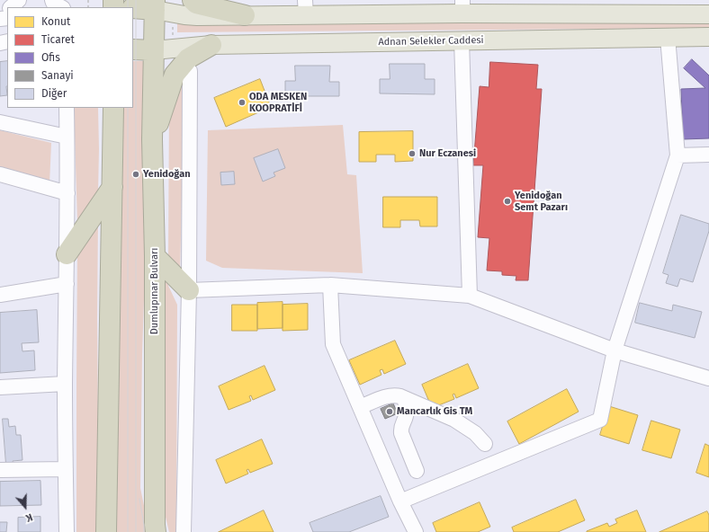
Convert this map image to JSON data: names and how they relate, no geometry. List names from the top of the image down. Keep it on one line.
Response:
{"streets":{"highway":["Dumlupınar Bulvarı"],"main road":["Adnan Selekler Caddesi"]},"crossings":[["Adnan Selekler Caddesi","Dumlupınar Bulvarı"]],"places":["ODA MESKEN KOOPRATİFİ","Nur Eczanesi","Yenidoğan","Yenidoğan Semt Pazarı","Mancarlık Gis TM"],"legend":["Konut","Ticaret","Ofis","Sanayi","Diğer"],"north":"bottom"}
